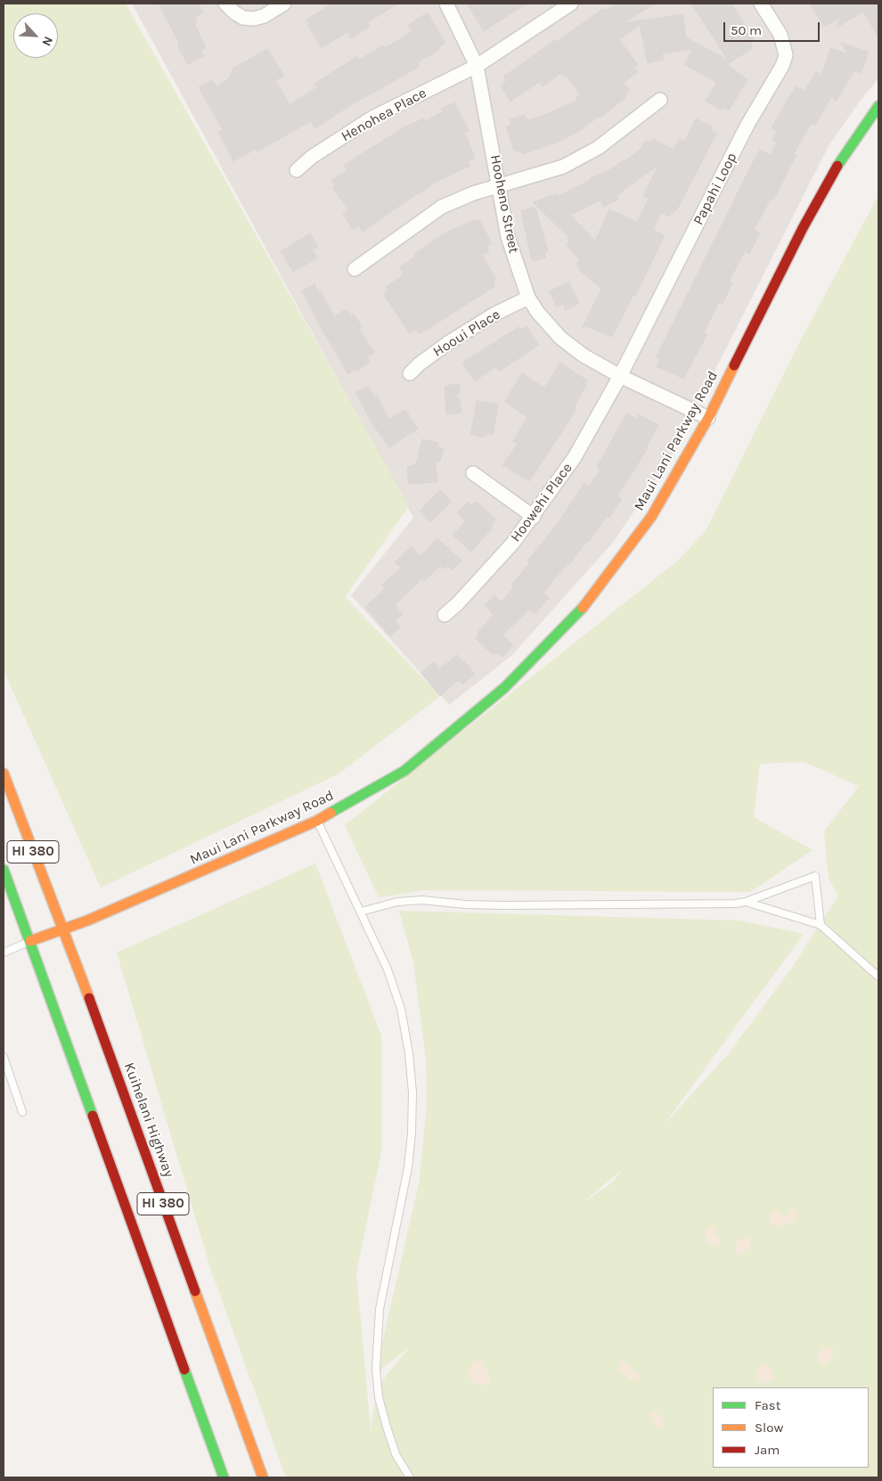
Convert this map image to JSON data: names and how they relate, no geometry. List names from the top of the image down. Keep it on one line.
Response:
{"streets":{"main road":["Maui Lani Parkway Road","HI 380","Kuihelani Highway"],"street":["Henohea Place","Papahi Loop","Hooheno Street","Hooui Place","Hoowehi Place"]},"crossings":[["Henohea Place","Hooheno Street"],["Papahi Loop","Hooheno Street"],["Papahi Loop","Hoowehi Place"],["Hooheno Street","Hooui Place"],["Hooheno Street","Maui Lani Parkway Road"],["Hooheno Street","Hoowehi Place"],["Maui Lani Parkway Road","HI 380"],["Maui Lani Parkway Road","Kuihelani Highway"]],"legend":["Fast","Slow","Jam"],"scale_bar":"50 m","north":"bottom right"}
